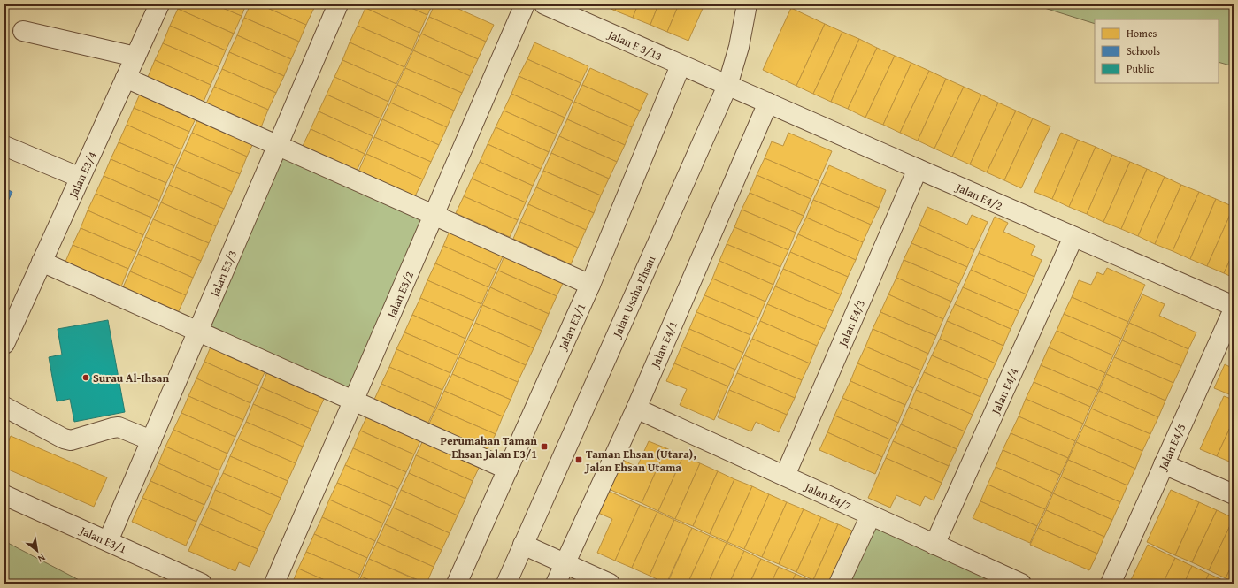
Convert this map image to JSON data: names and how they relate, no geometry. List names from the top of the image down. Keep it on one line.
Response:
{"streets":{"street":["Jalan E 3/13","Jalan E3/4","Jalan E4/2","Jalan E3/3","Jalan E3/2","Jalan Usaha Ehsan","Jalan E4/3","Jalan E3/1","Jalan E4/1","Jalan E4/4","Jalan E4/5","Jalan E4/7"]},"crossings":[["Jalan E 3/13","Jalan E4/2"],["Jalan E 3/13","Jalan Usaha Ehsan"],["Jalan E 3/13","Jalan E3/1"],["Jalan E4/2","Jalan Usaha Ehsan"],["Jalan E4/2","Jalan E4/3"],["Jalan E4/2","Jalan E4/1"],["Jalan E4/2","Jalan E4/4"],["Jalan E3/3","Jalan E3/1"],["Jalan E4/3","Jalan E4/7"],["Jalan E4/1","Jalan E4/7"],["Jalan E4/4","Jalan E4/7"]],"places":{"other":["Surau Al-Ihsan"],"transit":["Perumahan Taman Ehsan Jalan E3/1","Taman Ehsan (Utara), Jalan Ehsan Utama"]},"legend":["Homes","Schools","Public"],"north":"bottom right"}
